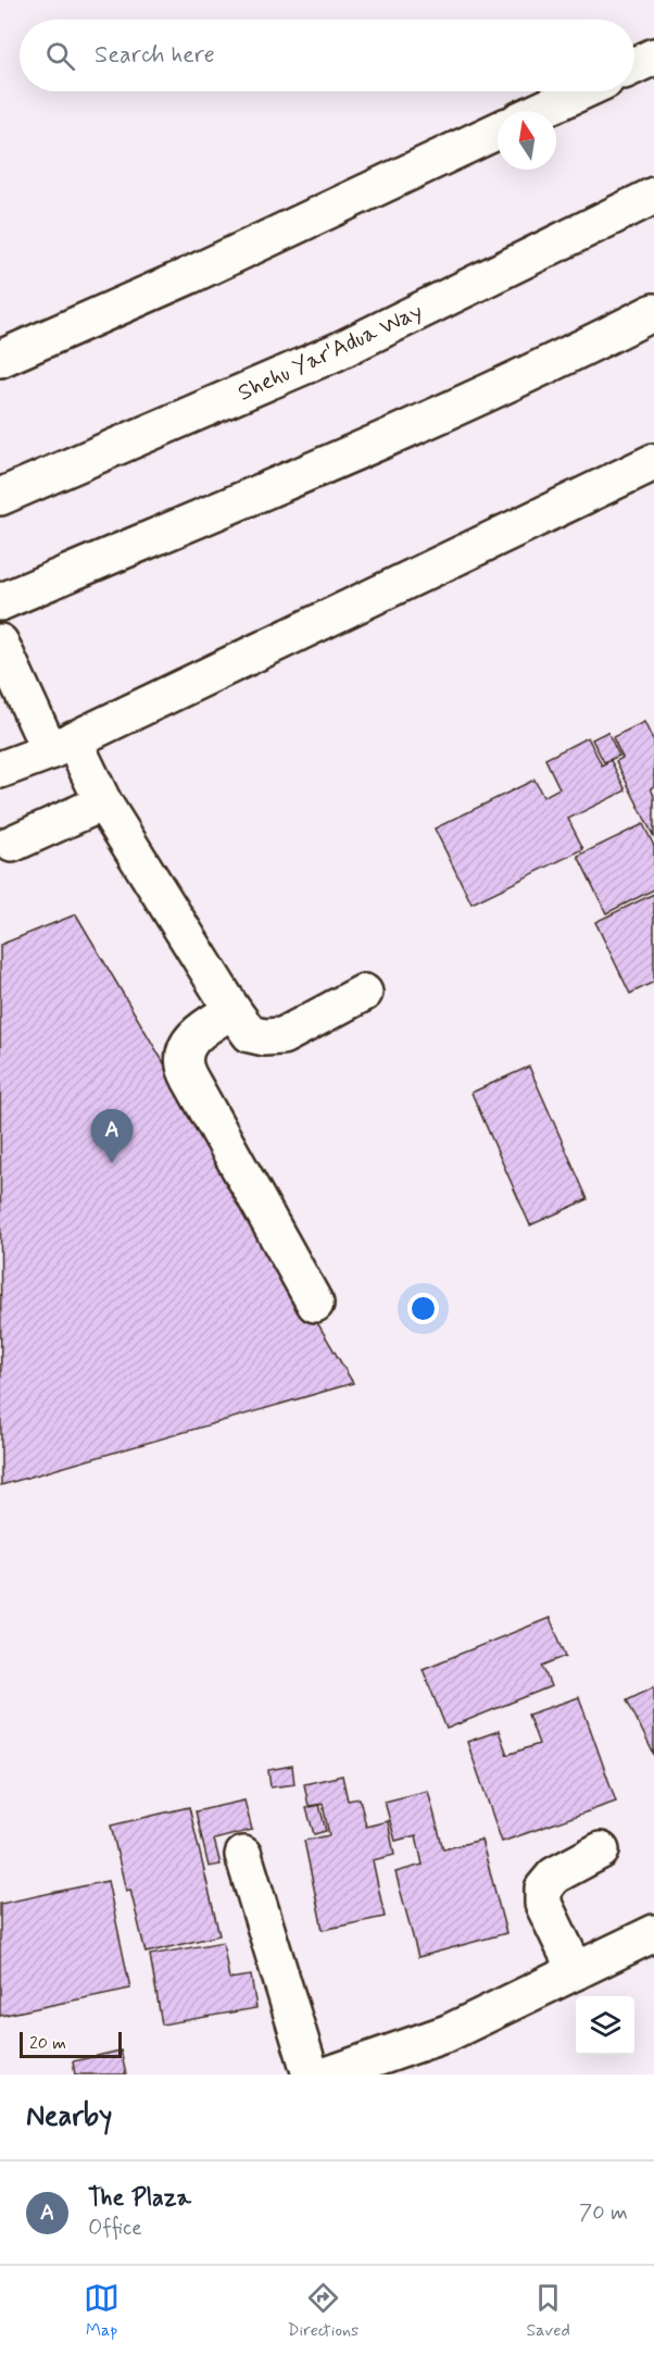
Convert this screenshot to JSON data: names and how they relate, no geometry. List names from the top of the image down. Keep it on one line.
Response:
{"streets":{"main road":["Shehu Yar'Adua Way"]},"scale_bar":"20 m","north":"top","page":{"search":"Search here","pins":"A","scale":"20 m","heading":"Nearby","list":[{"mark":"A","name":"The Plaza","note":"Office","value":"70 m"}],"nav":["Map","Directions","Saved"]}}
